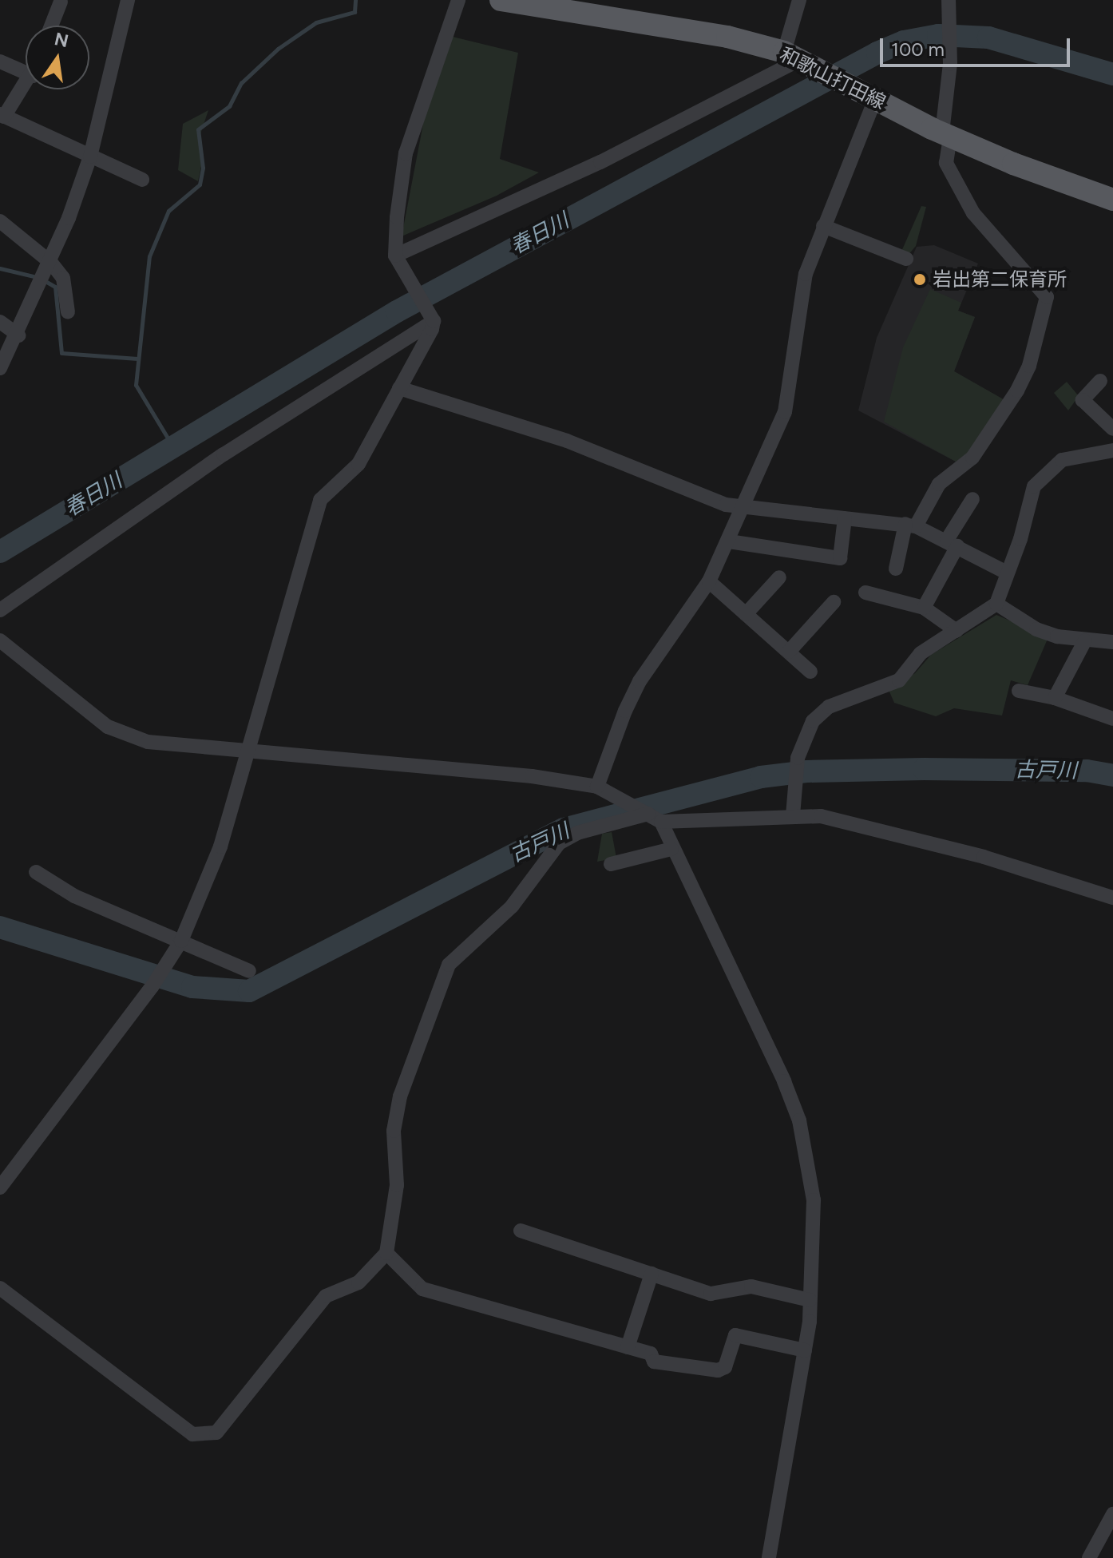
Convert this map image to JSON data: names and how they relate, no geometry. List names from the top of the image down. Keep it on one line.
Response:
{"streets":{"main road":["和歌山打田線"]},"water":["春日川","古戸川"],"places":["岩出第二保育所"],"scale_bar":"100 m","north":"top"}
